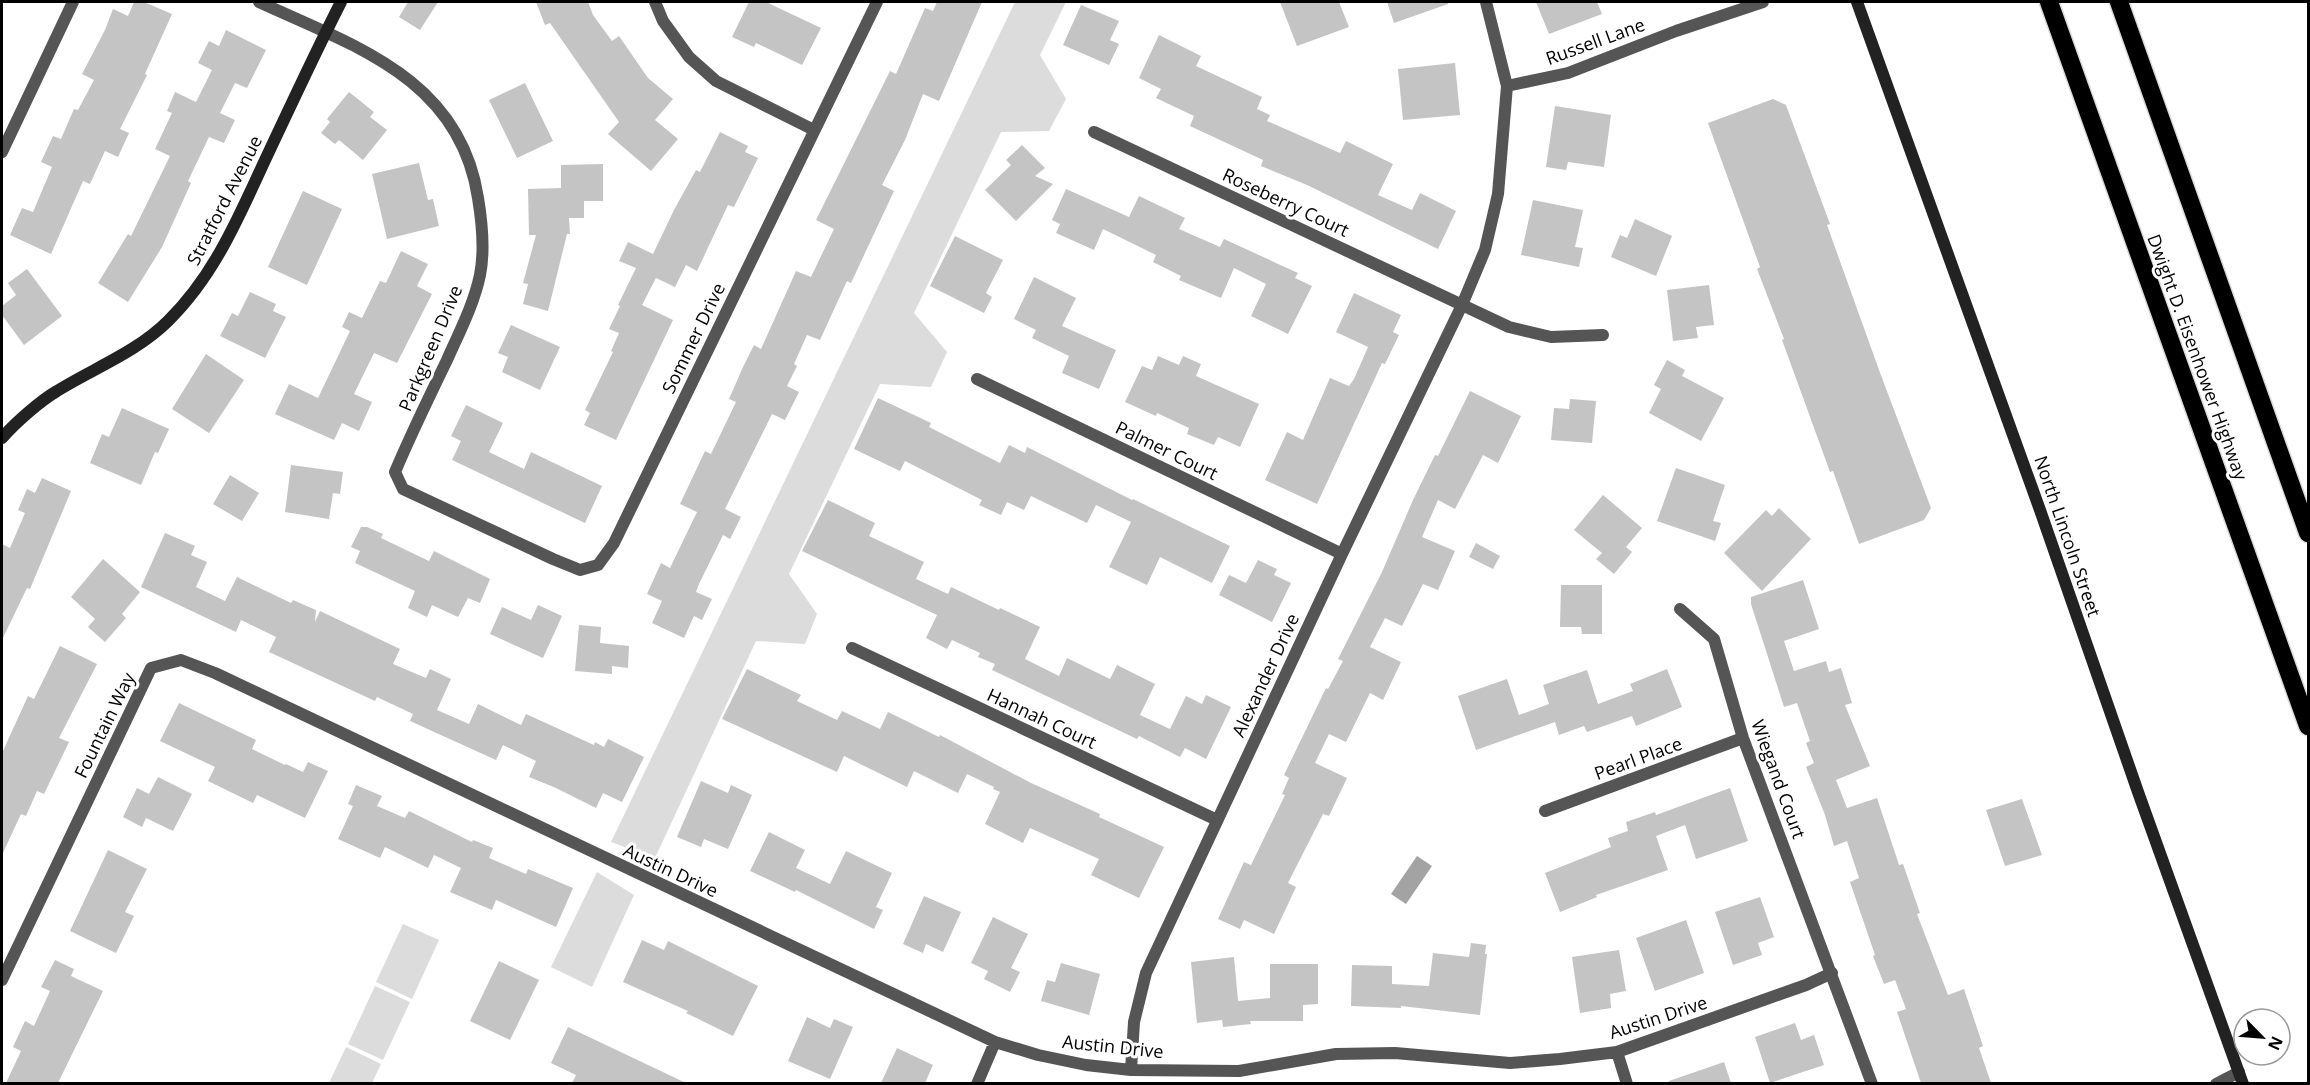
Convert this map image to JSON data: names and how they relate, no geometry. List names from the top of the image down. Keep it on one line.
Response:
{"streets":{"highway":["Dwight D. Eisenhower Highway"],"street":["Russell Lane","Stratford Avenue","Roseberry Court","Sommer Drive","Parkgreen Drive","Palmer Court","North Lincoln Street","Alexander Drive","Hannah Court","Fountain Way","Pearl Place","Wiegand Court","Austin Drive"]},"crossings":[["Russell Lane","Alexander Drive"],["Stratford Avenue","Parkgreen Drive"],["Roseberry Court","Alexander Drive"],["Sommer Drive","Parkgreen Drive"],["Palmer Court","Alexander Drive"],["Alexander Drive","Hannah Court"],["Alexander Drive","Austin Drive"],["Fountain Way","Austin Drive"],["Pearl Place","Wiegand Court"],["Wiegand Court","Austin Drive"]],"north":"bottom right"}
